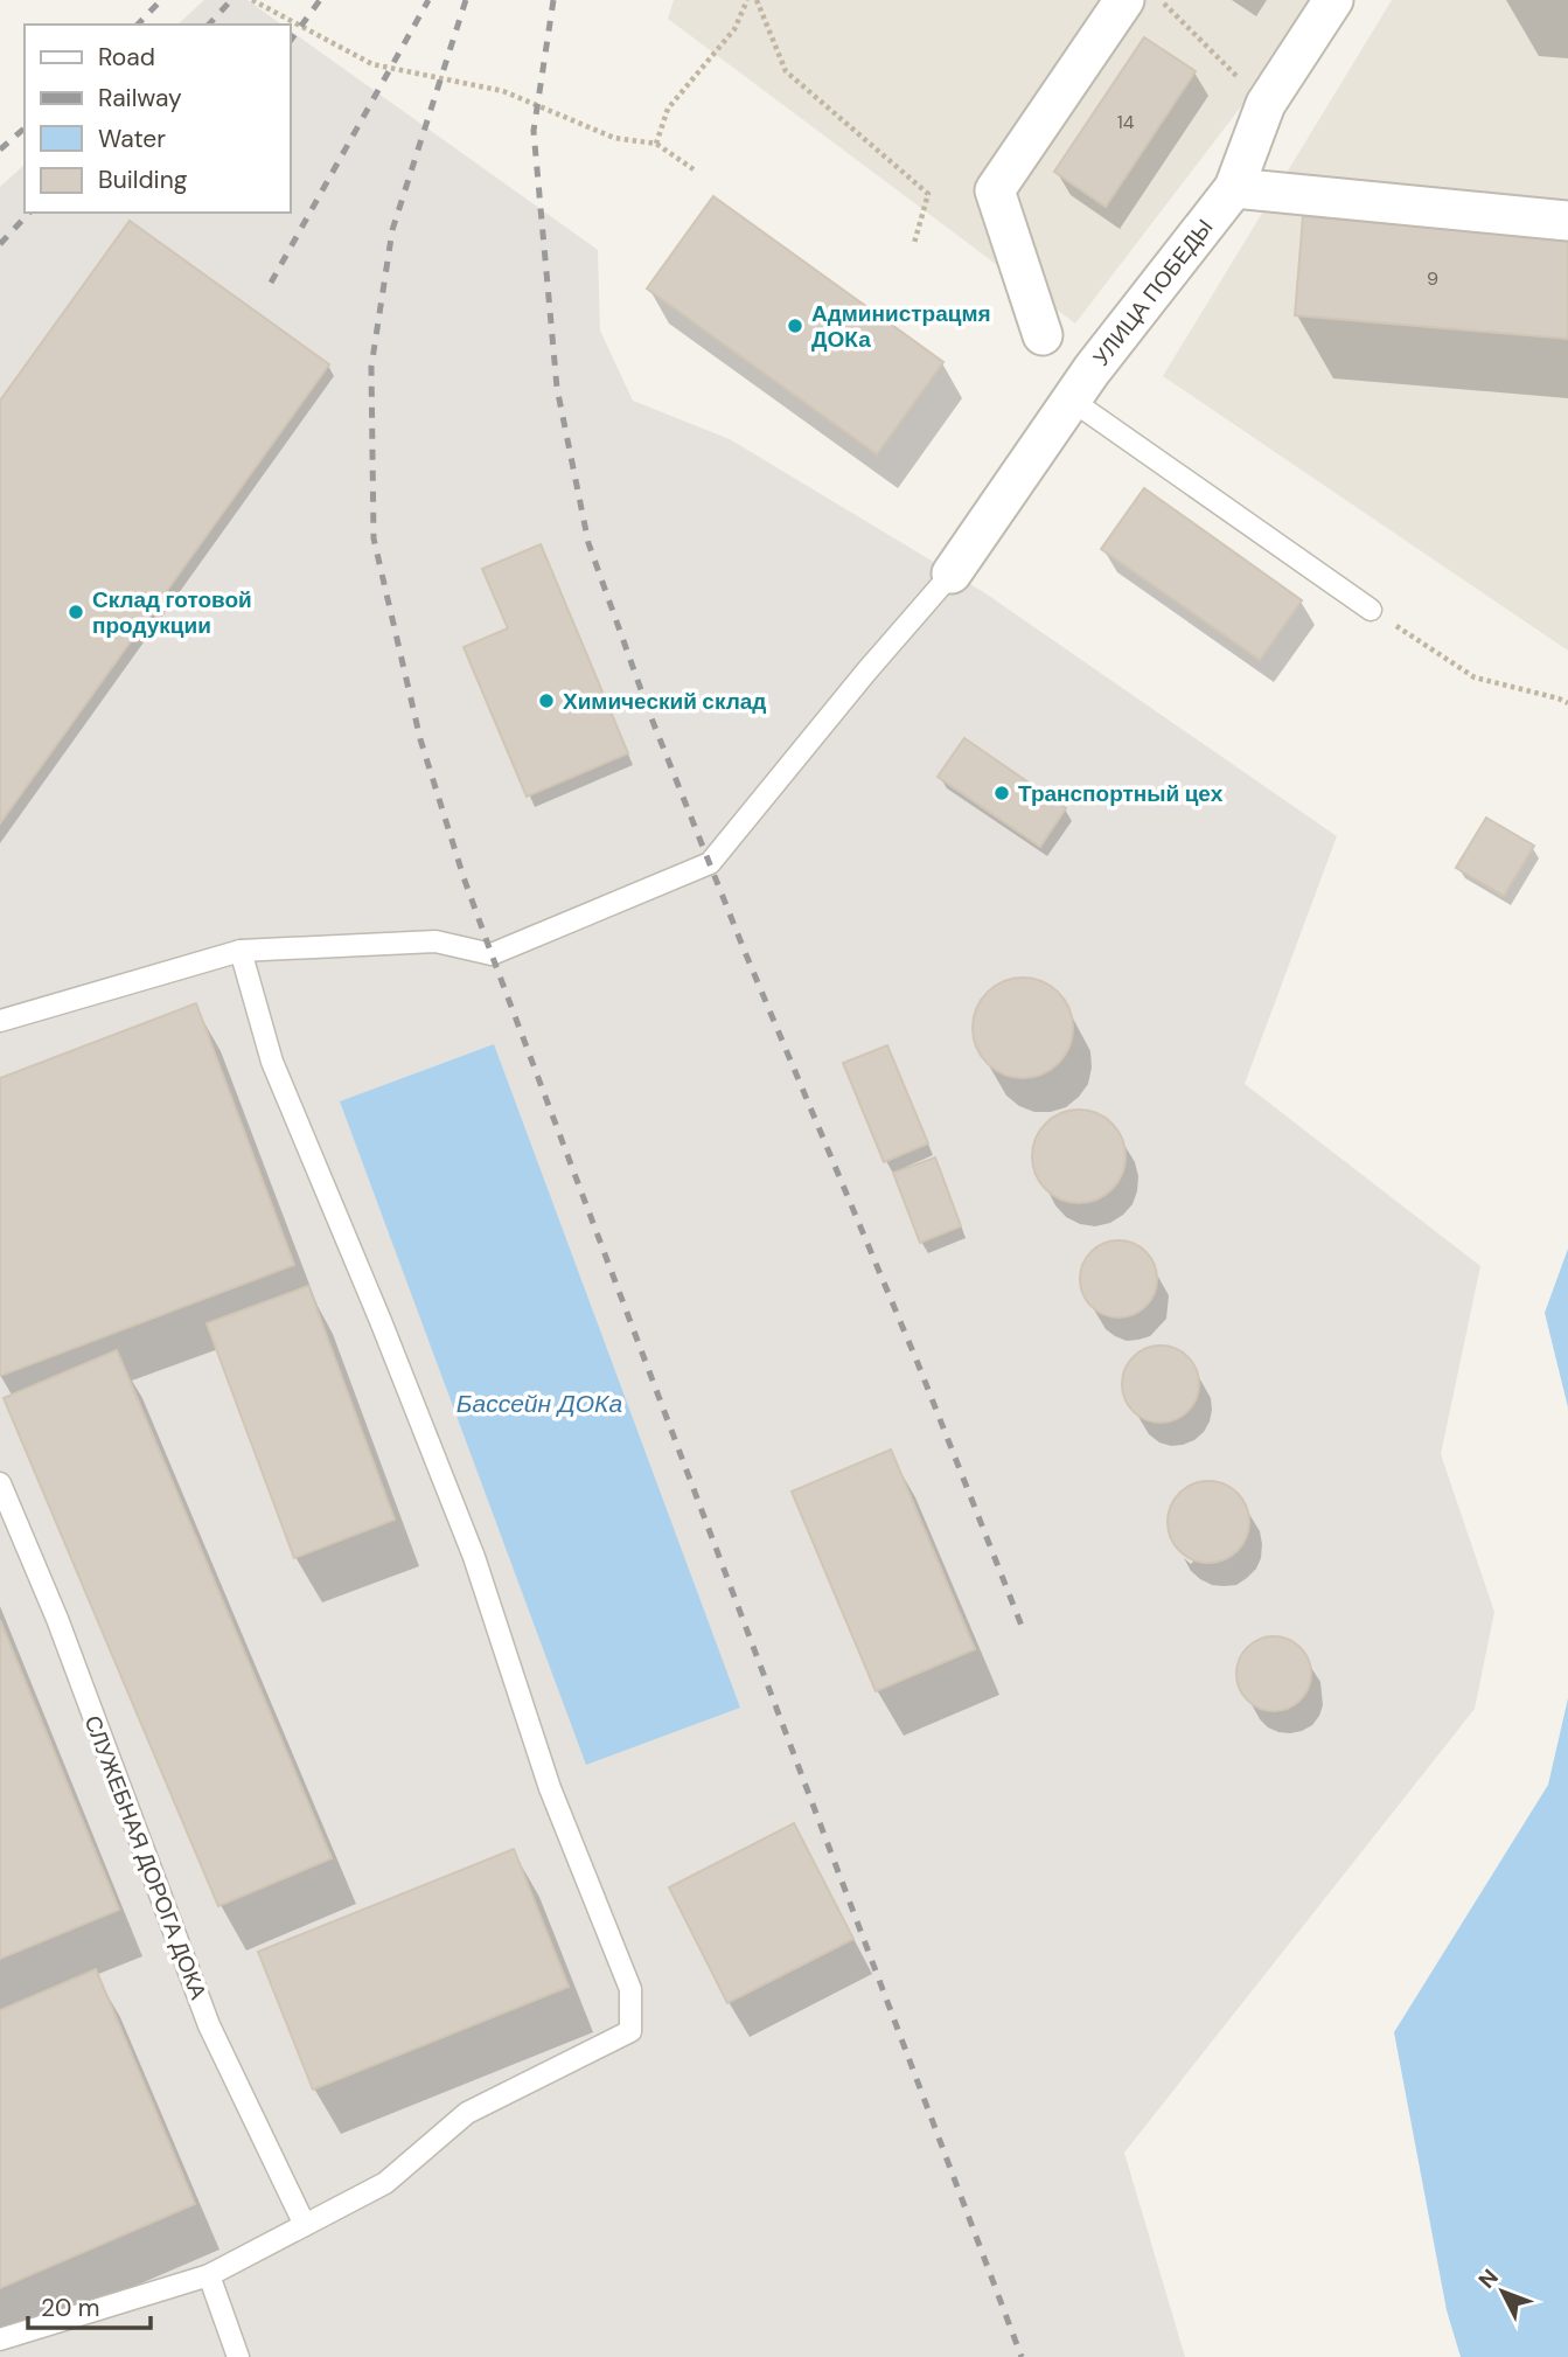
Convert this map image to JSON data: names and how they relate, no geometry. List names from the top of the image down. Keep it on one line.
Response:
{"streets":{"street":["УЛИЦА ПОБЕДЫ"],"lane":["СЛУЖЕБНАЯ ДОРОГА ДОКА"]},"water":["Бассейн ДОКа"],"places":["Администрацмя ДОКа","Склад готовой продукции","Химический склад","Транспортный цех"],"house_numbers":["14","9"],"legend":["Road","Railway","Water","Building"],"scale_bar":"20 m","north":"top left"}
